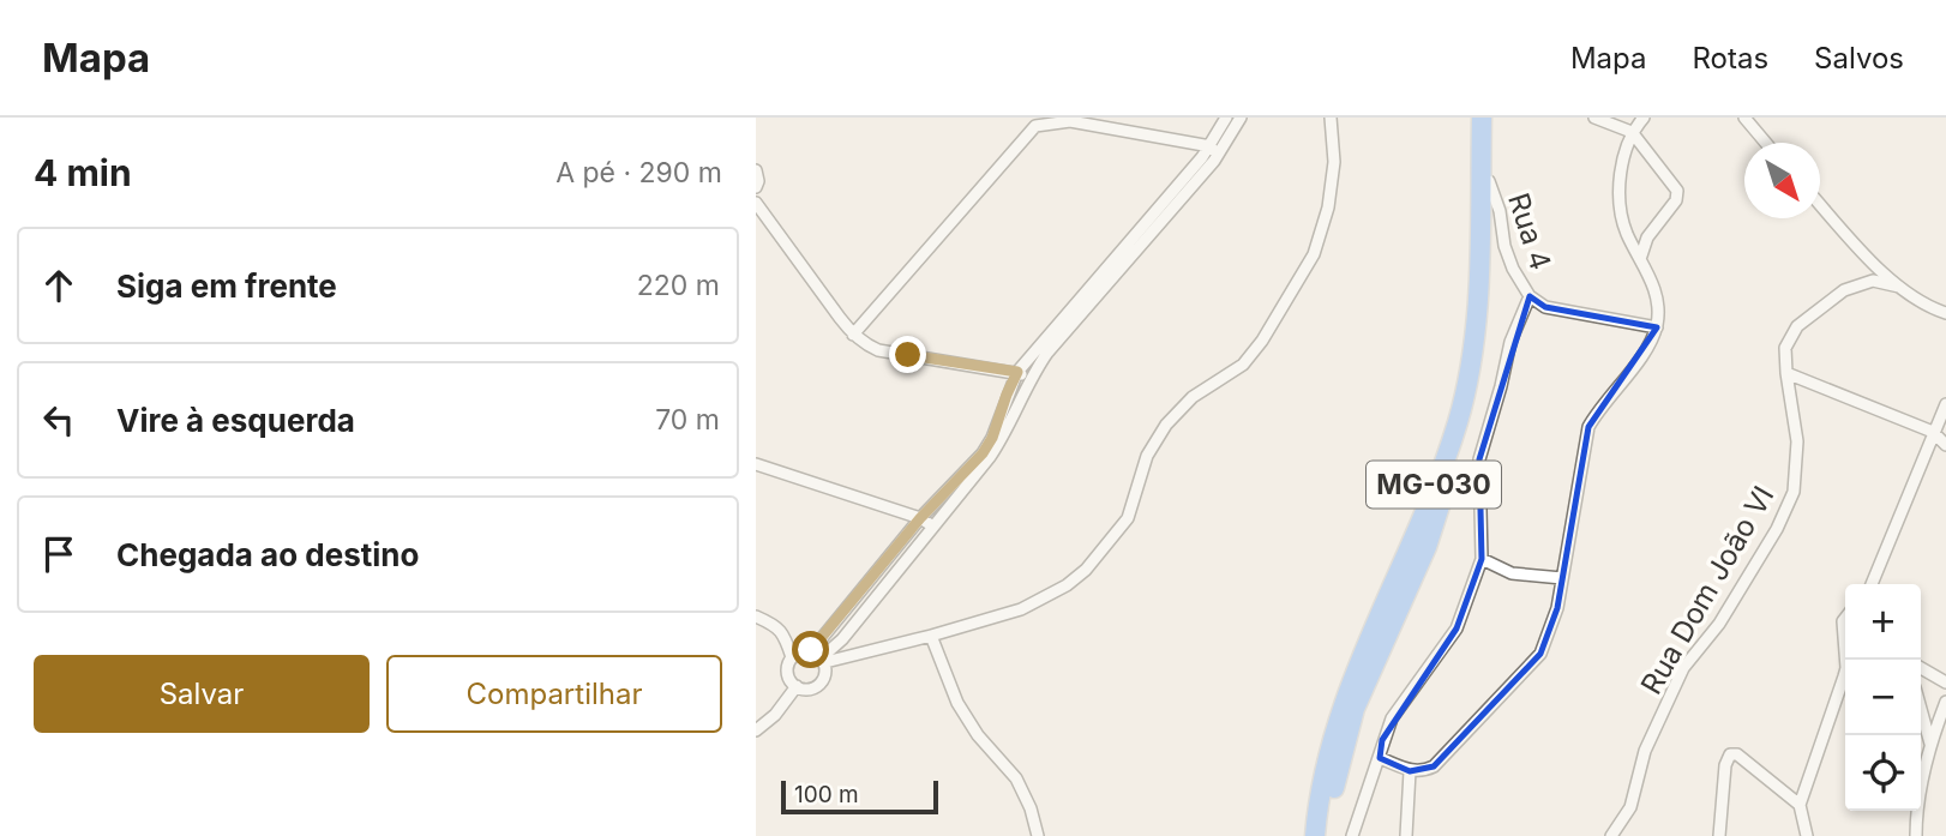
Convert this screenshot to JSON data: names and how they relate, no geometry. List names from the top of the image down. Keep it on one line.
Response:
{"streets":{"highway":["MG-030"],"street":["Rua 4","Rua Dom João VI"]},"crossings":[["Rua 4","MG-030"]],"scale_bar":"100 m","north":"bottom right","page":{"header":"Mapa","nav":["Mapa","Rotas","Salvos"],"heading":["4 min","A pé · 290 m"],"list":[["Siga em frente","220 m"],["Vire à esquerda","70 m"],"Chegada ao destino"],"map_buttons":["+","−"],"buttons":["Salvar","Compartilhar"],"scale":"100 m"}}
